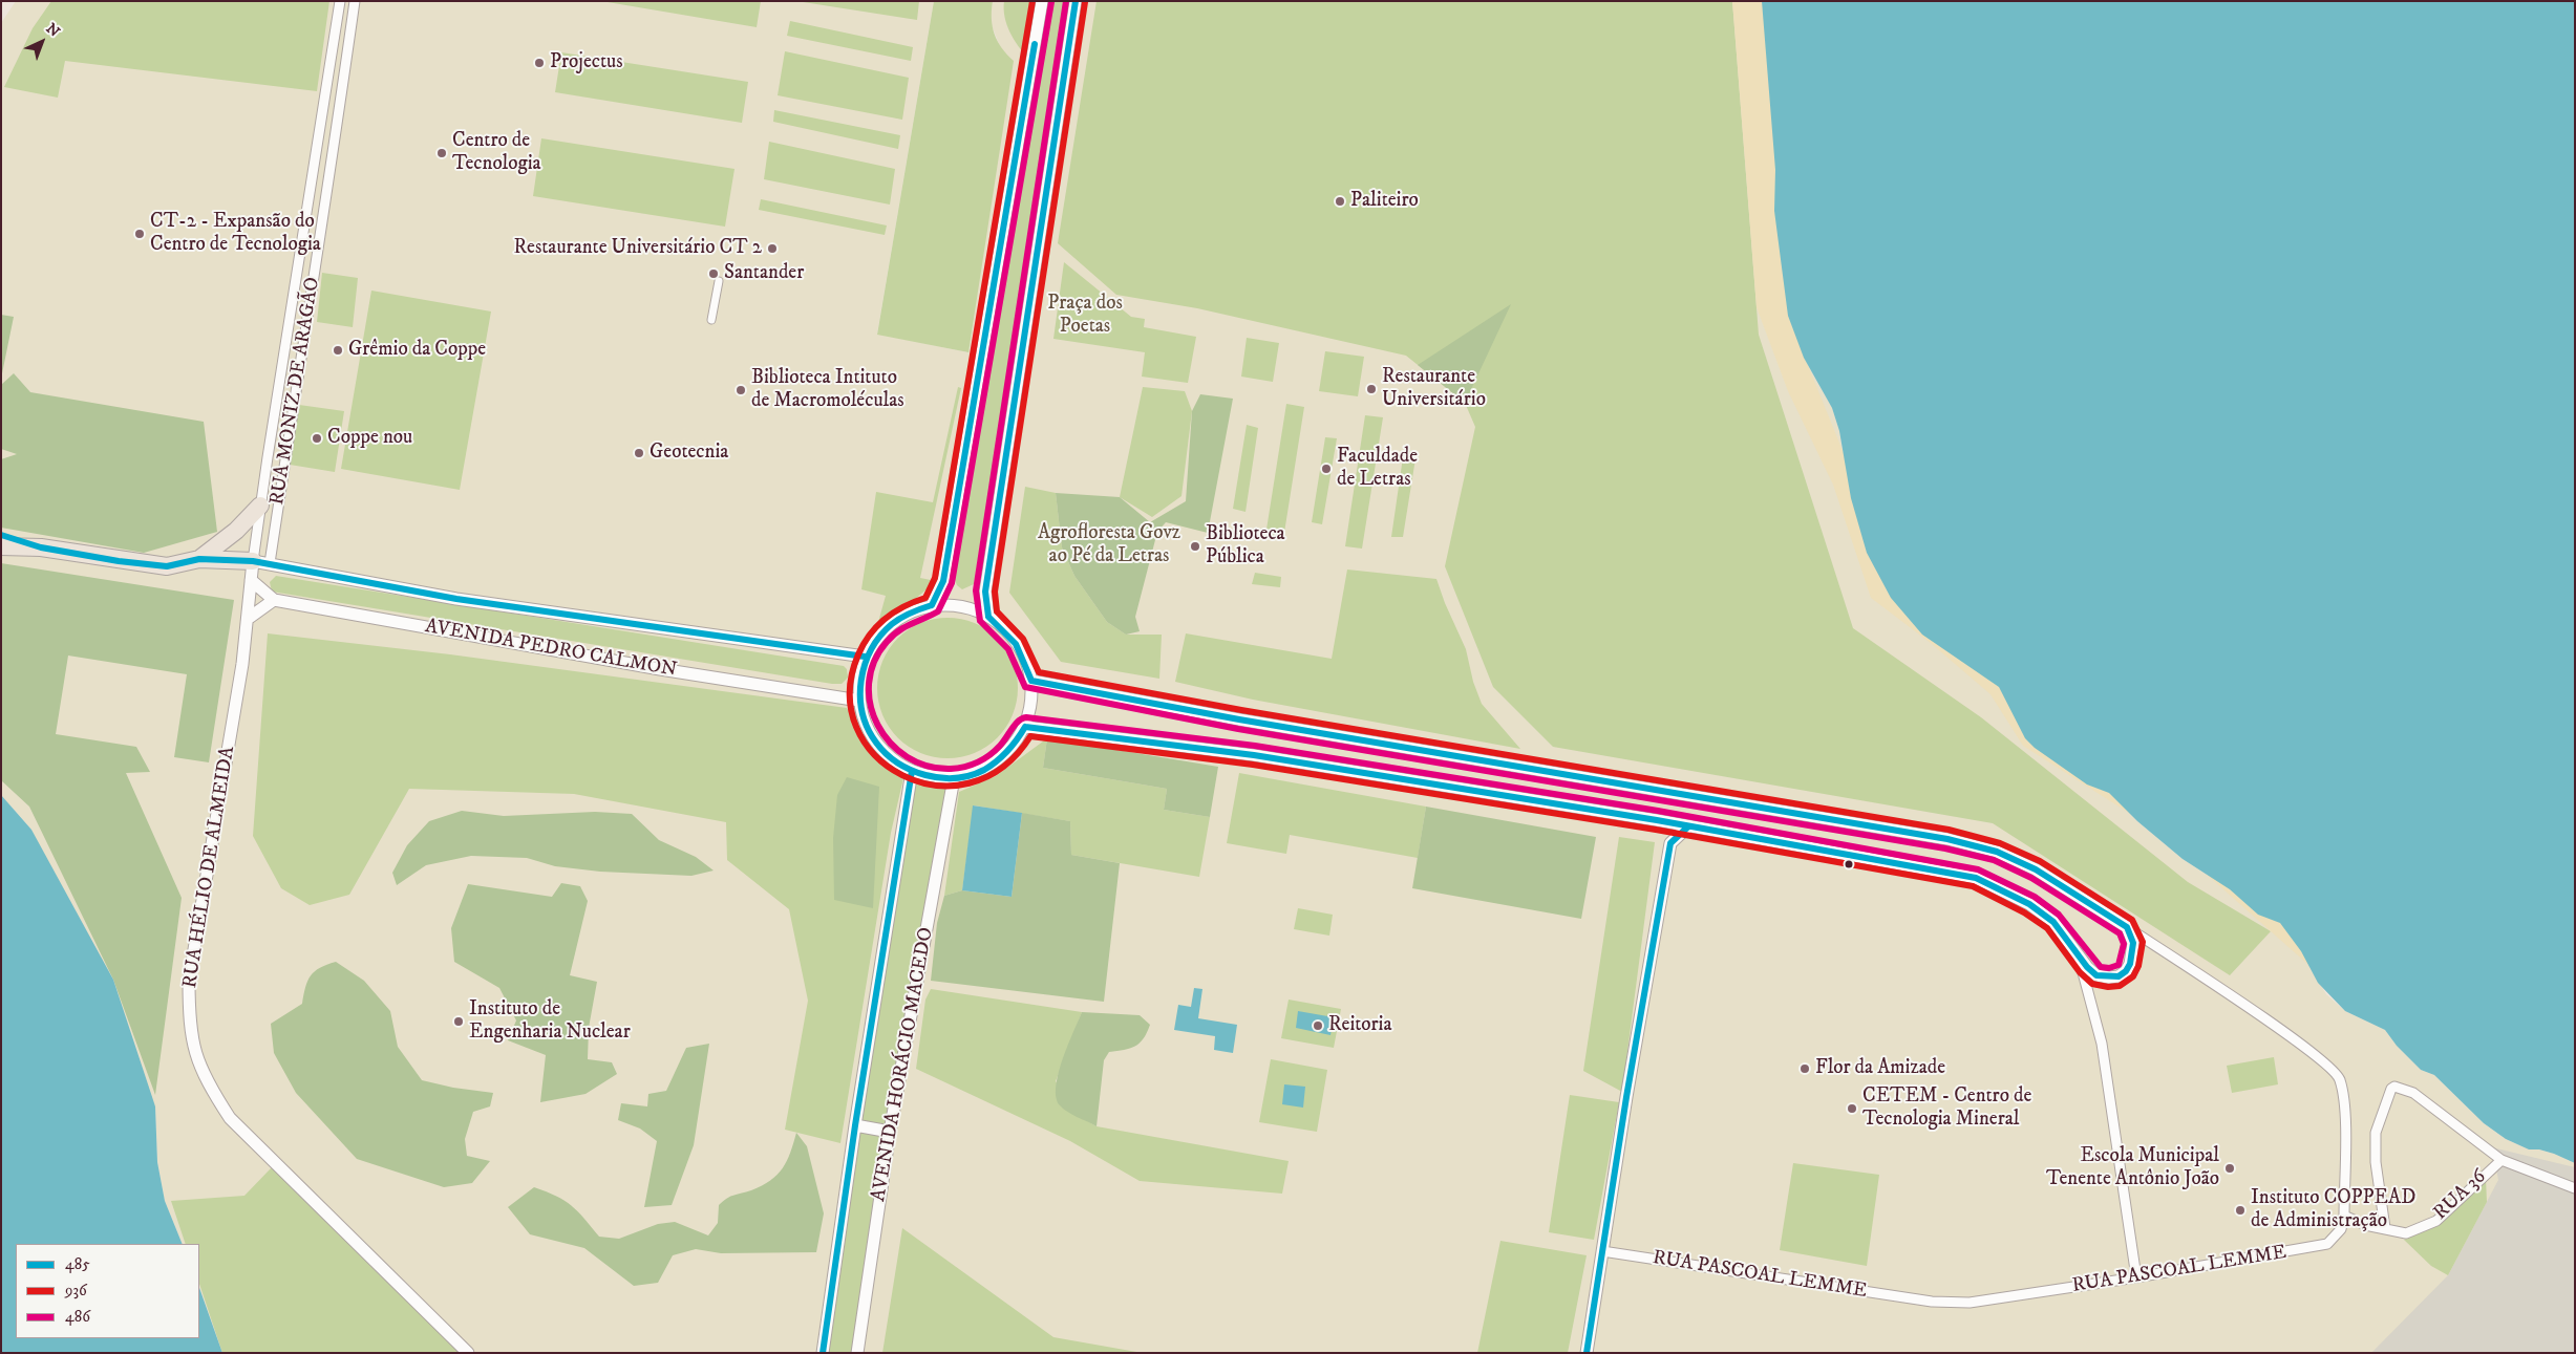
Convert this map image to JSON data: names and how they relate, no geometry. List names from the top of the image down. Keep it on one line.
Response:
{"streets":{"street":["RUA MONIZ DE ARAGÃO","AVENIDA PEDRO CALMON","RUA HÉLIO DE ALMEIDA","AVENIDA HORÁCIO MACEDO","RUA 36","RUA PASCOAL LEMME"]},"crossings":[["RUA MONIZ DE ARAGÃO","AVENIDA PEDRO CALMON"],["RUA MONIZ DE ARAGÃO","RUA HÉLIO DE ALMEIDA"],["AVENIDA PEDRO CALMON","RUA HÉLIO DE ALMEIDA"],["AVENIDA PEDRO CALMON","AVENIDA HORÁCIO MACEDO"],["RUA 36","RUA PASCOAL LEMME"]],"parks":["Praça dos Poetas","Agrofloresta Govz ao Pé da Letras"],"places":["Projectus","Centro de Tecnologia","Paliteiro","CT-2 - Expansão do Centro de Tecnologia","Restaurante Universitário CT 2","Santander","Grêmio da Coppe","Restaurante Universitário","Biblioteca Intituto de Macromoléculas","Coppe nou","Geotecnia","Faculdade de Letras","Biblioteca Pública","Instituto de Engenharia Nuclear","Reitoria","Flor da Amizade","CETEM - Centro de Tecnologia Mineral","Escola Municipal Tenente Antônio João","Instituto COPPEAD de Administração"],"lines":["transit line 485","transit line 936","transit line 486"],"legend":["485","936","486"],"north":"top right"}
